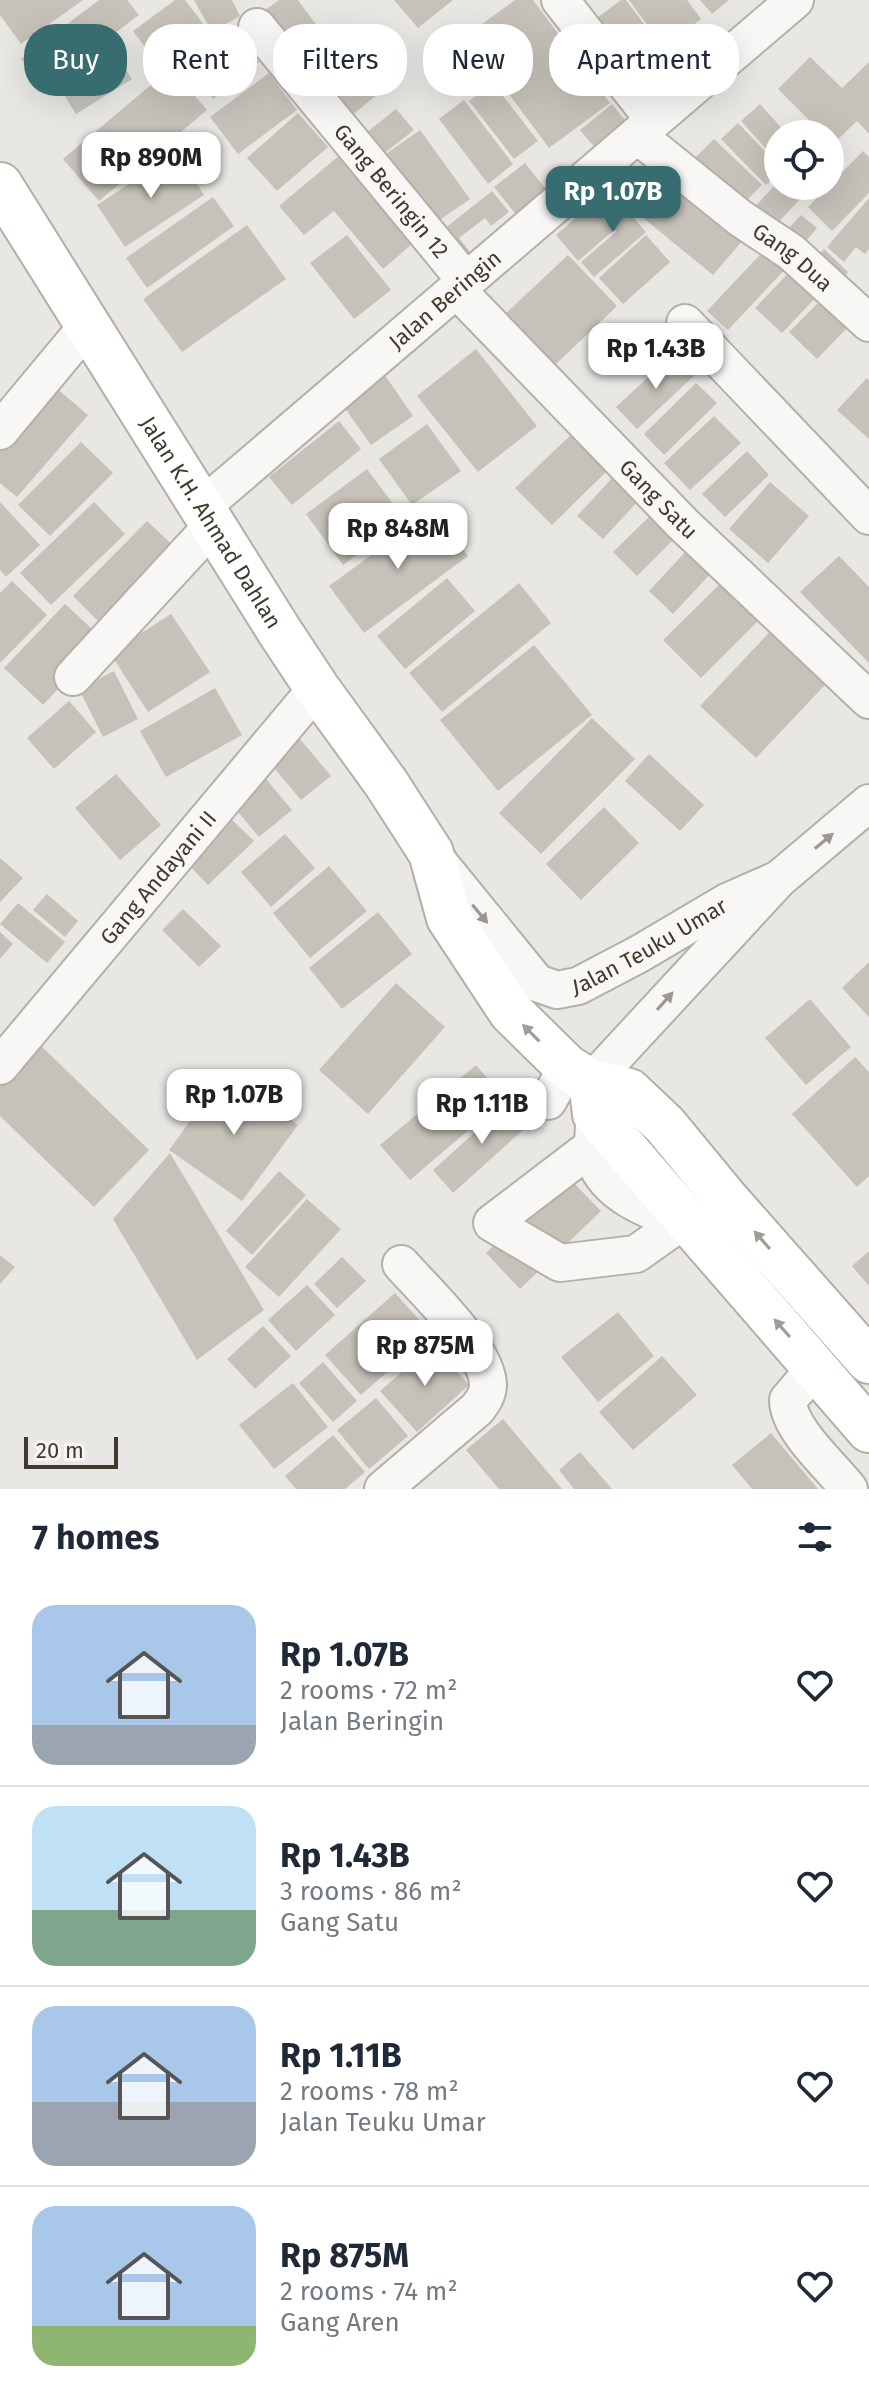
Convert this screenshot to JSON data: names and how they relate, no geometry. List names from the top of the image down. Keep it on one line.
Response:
{"streets":{"main road":["Jalan K.H. Ahmad Dahlan"],"street":["Gang Beringin 12","Gang Dua","Jalan Beringin","Gang Satu","Gang Andayani II","Jalan Teuku Umar"]},"crossings":[["Gang Beringin 12","Jalan Beringin"],["Gang Beringin 12","Gang Satu"],["Gang Dua","Jalan Beringin"],["Jalan Beringin","Gang Satu"],["Jalan Beringin","Jalan K.H. Ahmad Dahlan"],["Jalan K.H. Ahmad Dahlan","Gang Andayani II"],["Jalan K.H. Ahmad Dahlan","Jalan Teuku Umar"]],"one_way":["Jalan Teuku Umar"],"scale_bar":"20 m","page":{"chip":["Buy","Rent","Filters","New","Apartment"],"price":["Rp 890M","Rp 1.07B","Rp 1.43B","Rp 848M","Rp 1.07B","Rp 1.11B","Rp 875M"],"scale":"20 m","heading":"7 homes","list":[{"name":"Rp 1.07B","note":"2 rooms · 72 m² · Jalan Beringin"},{"name":"Rp 1.43B","note":"3 rooms · 86 m² · Gang Satu"},{"name":"Rp 1.11B","note":"2 rooms · 78 m² · Jalan Teuku Umar"},{"name":"Rp 875M","note":"2 rooms · 74 m² · Gang Aren"}]}}
